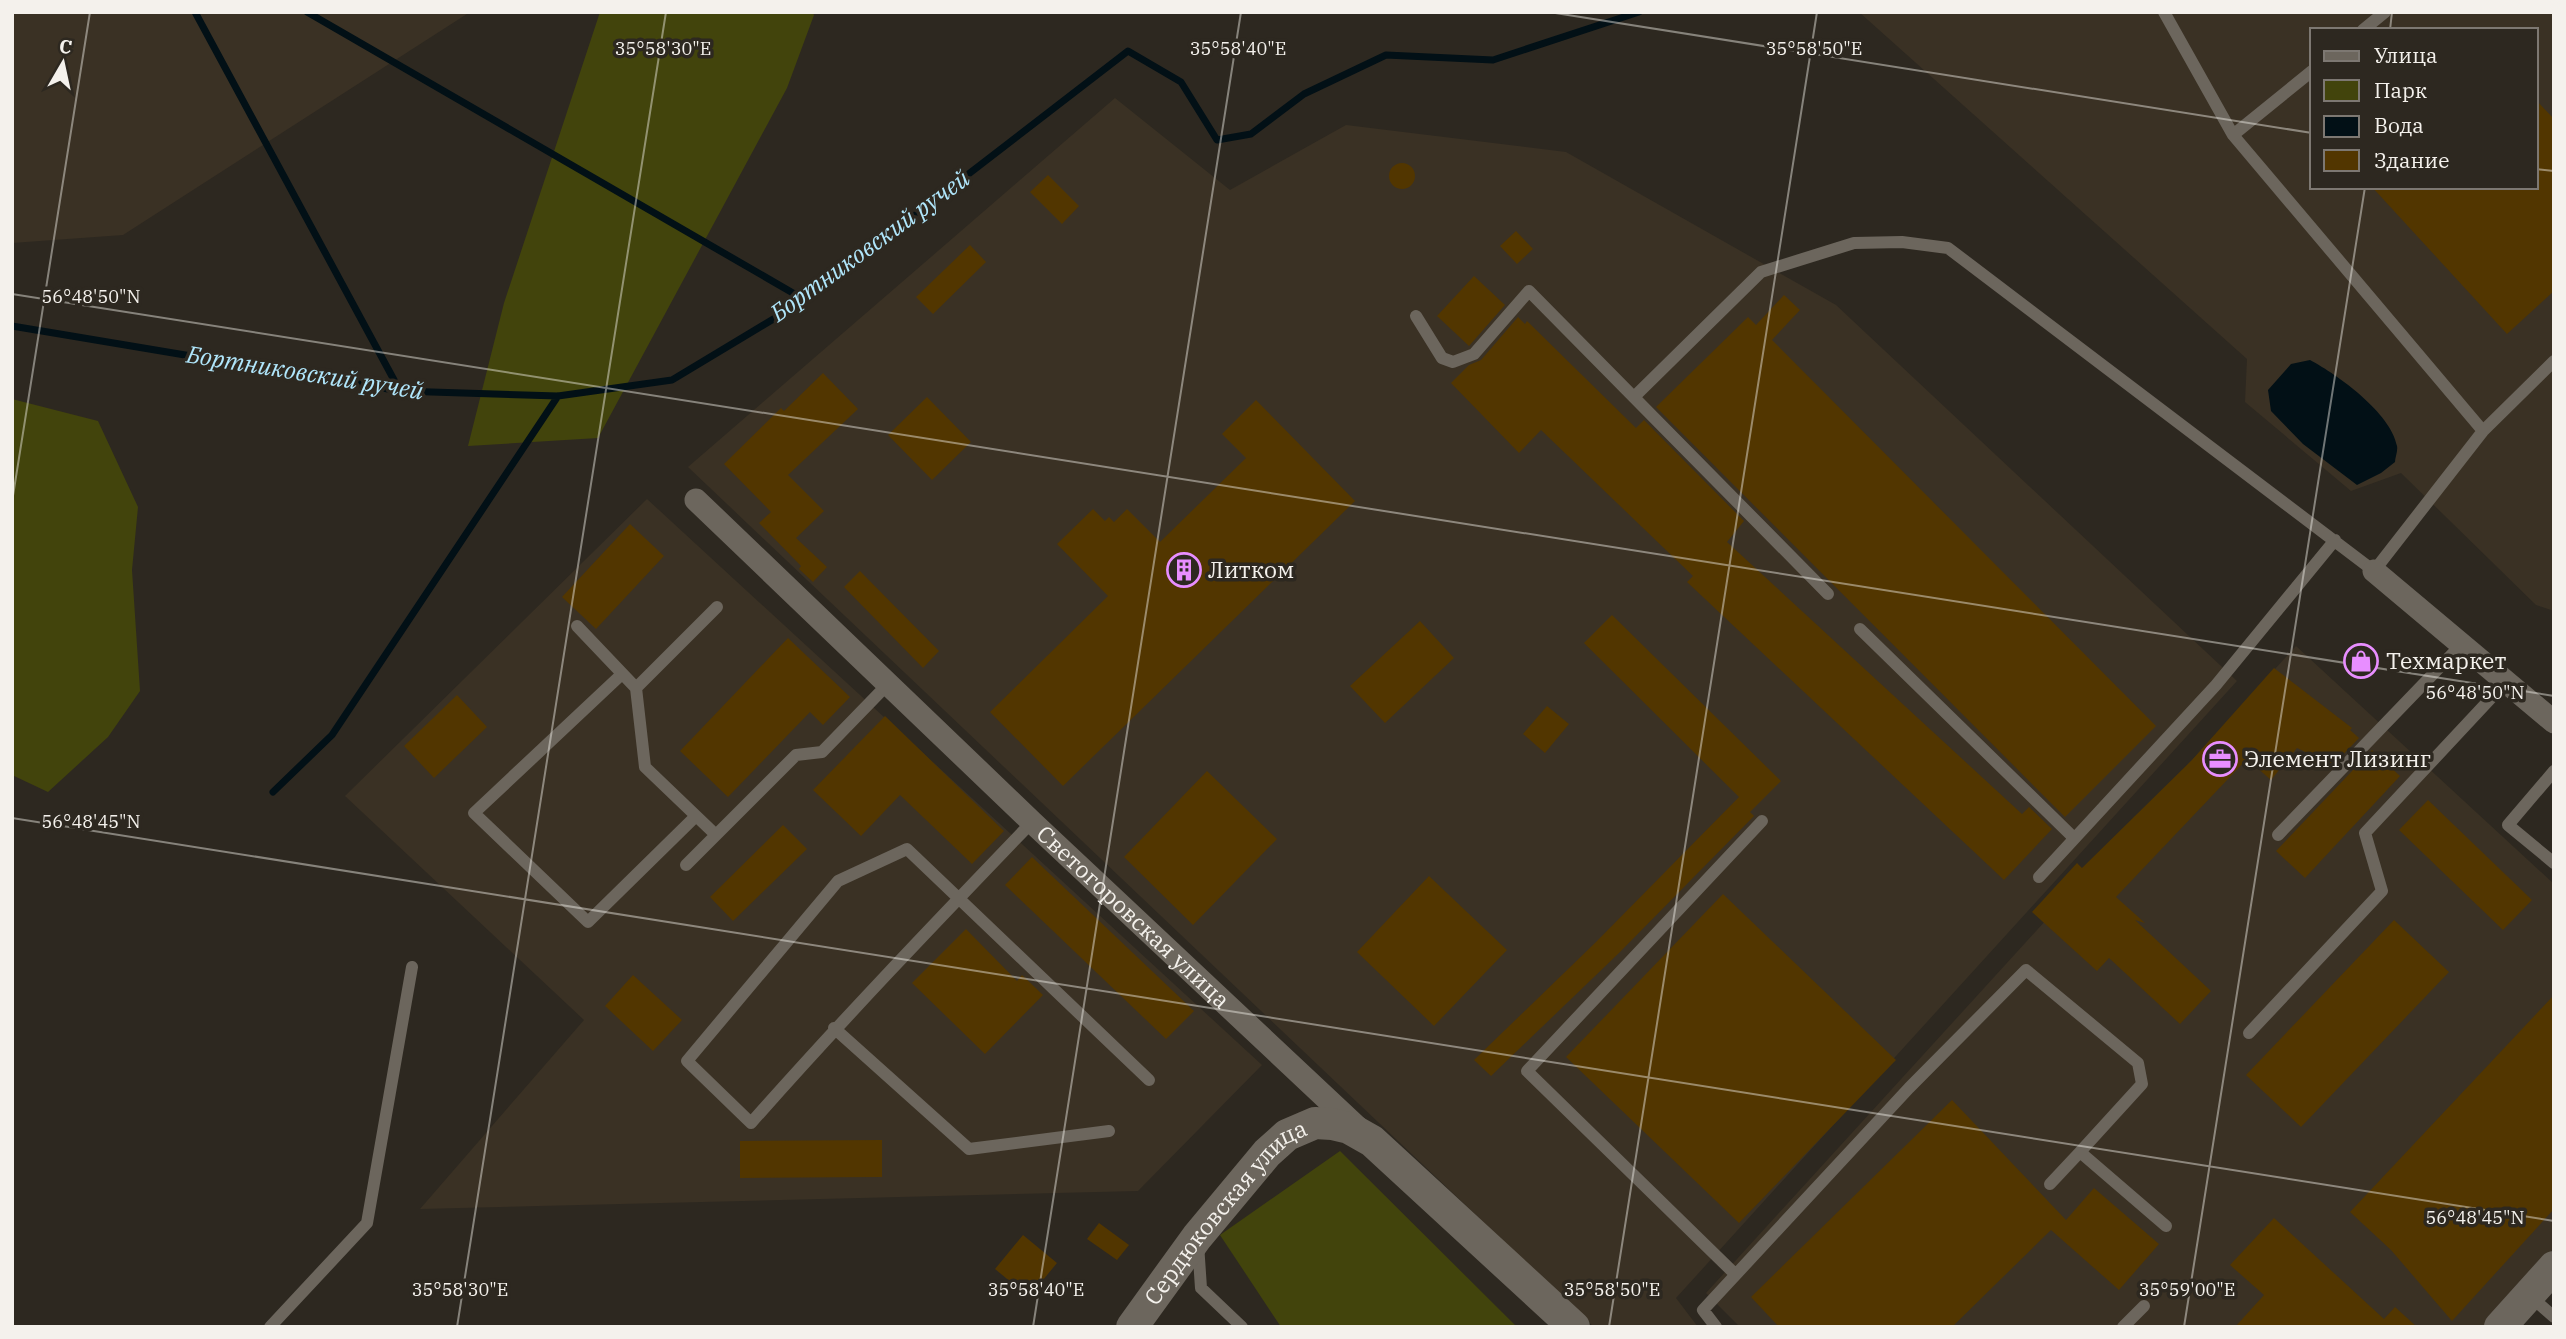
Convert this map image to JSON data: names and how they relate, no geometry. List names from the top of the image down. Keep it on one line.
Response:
{"streets":{"street":["Светогоровская улица","Сердюковская улица"]},"crossings":[["Светогоровская улица","Сердюковская улица"]],"water":["Бортниковский ручей"],"places":{"building":["Литком"],"shop":["Техмаркет"],"office":["Элемент Лизинг"]},"legend":["Улица","Парк","Вода","Здание"],"north":"top","coordinates":["35°58'30\"E","35°58'40\"E","35°58'50\"E","56°48'50\"N","56°48'45\"N","35°59'00\"E"]}
